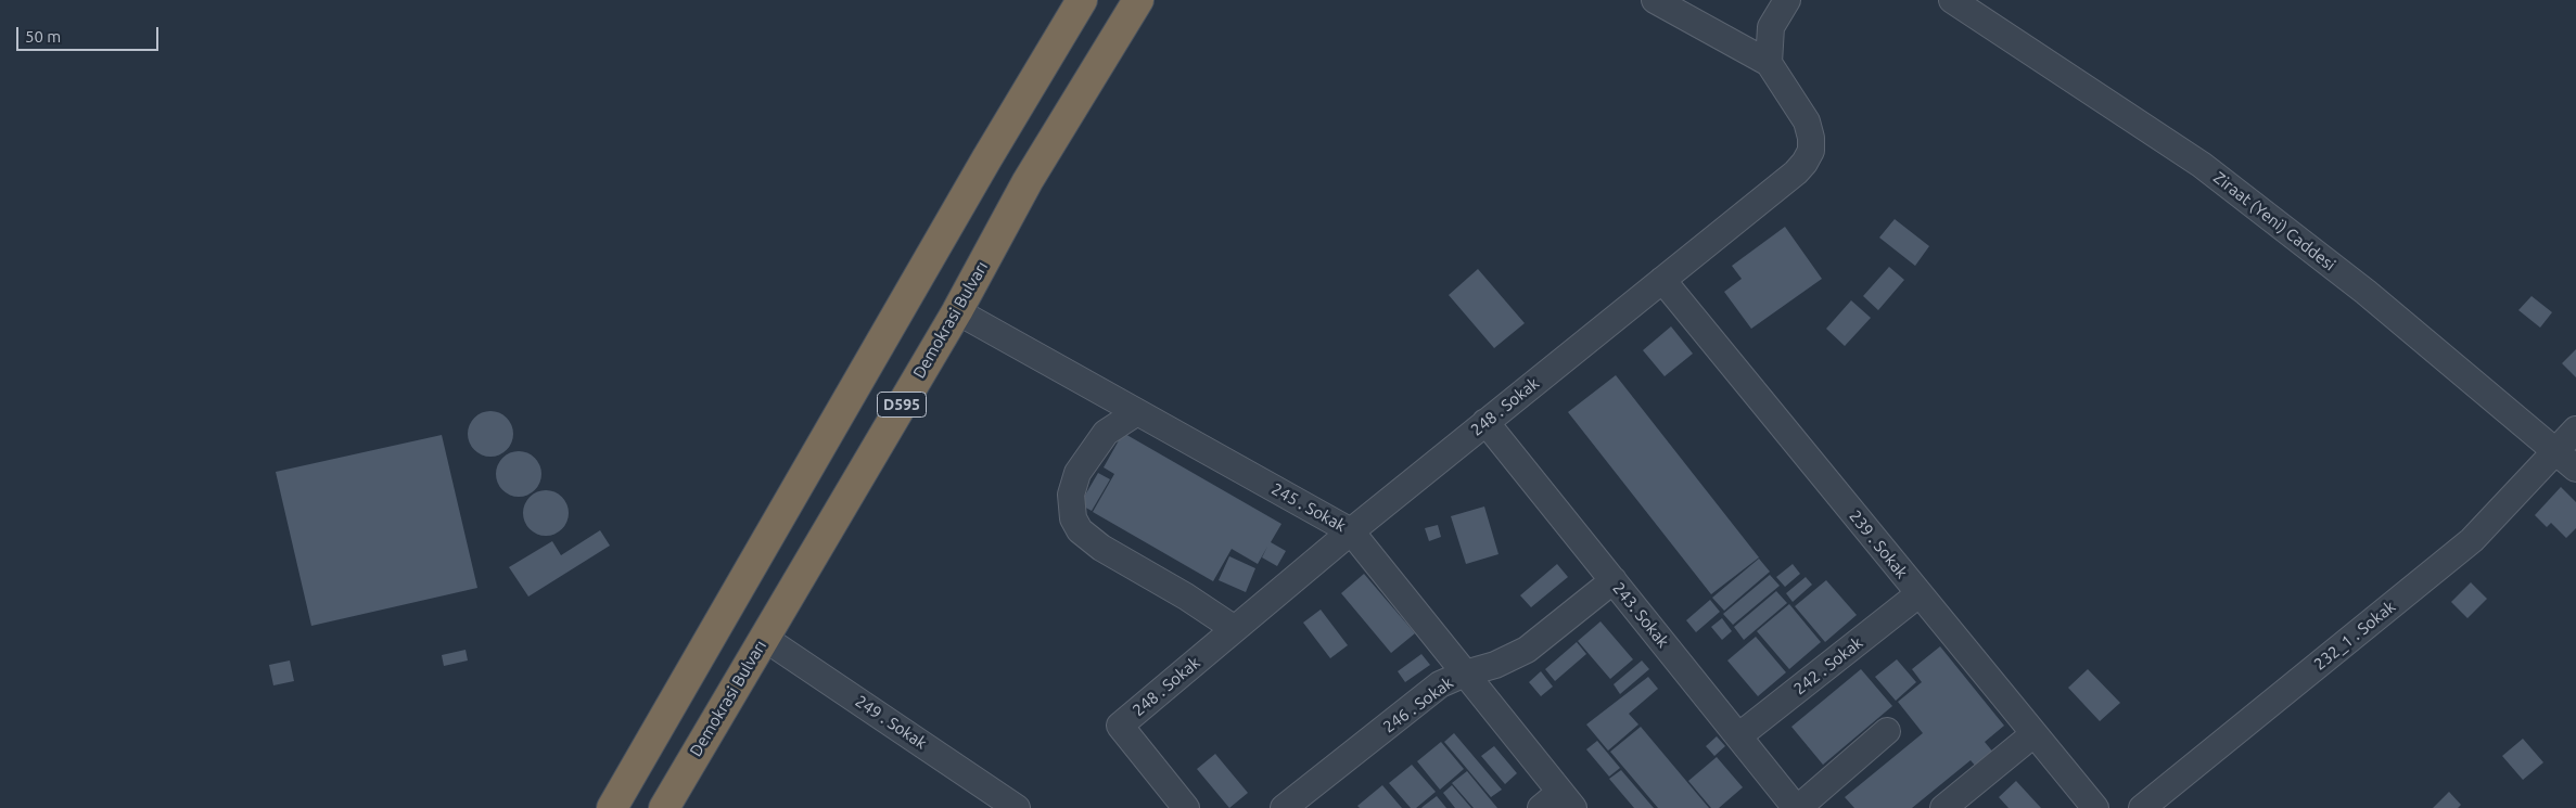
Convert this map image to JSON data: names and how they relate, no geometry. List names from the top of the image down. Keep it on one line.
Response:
{"streets":{"highway":["Demokrasi Bulvarı","D595"],"street":["Ziraat (Yeni) Caddesi","248 . Sokak","245 . Sokak","239 . Sokak","243. Sokak","232_1 . Sokak","242 . Sokak","246 . Sokak","249 . Sokak"]},"crossings":[["Ziraat (Yeni) Caddesi","232_1 . Sokak"],["Demokrasi Bulvarı","245 . Sokak"],["Demokrasi Bulvarı","249 . Sokak"],["248 . Sokak","245 . Sokak"],["248 . Sokak","239 . Sokak"],["248 . Sokak","243. Sokak"],["245 . Sokak","246 . Sokak"],["239 . Sokak","242 . Sokak"],["243. Sokak","242 . Sokak"],["243. Sokak","246 . Sokak"]],"scale_bar":"50 m"}
